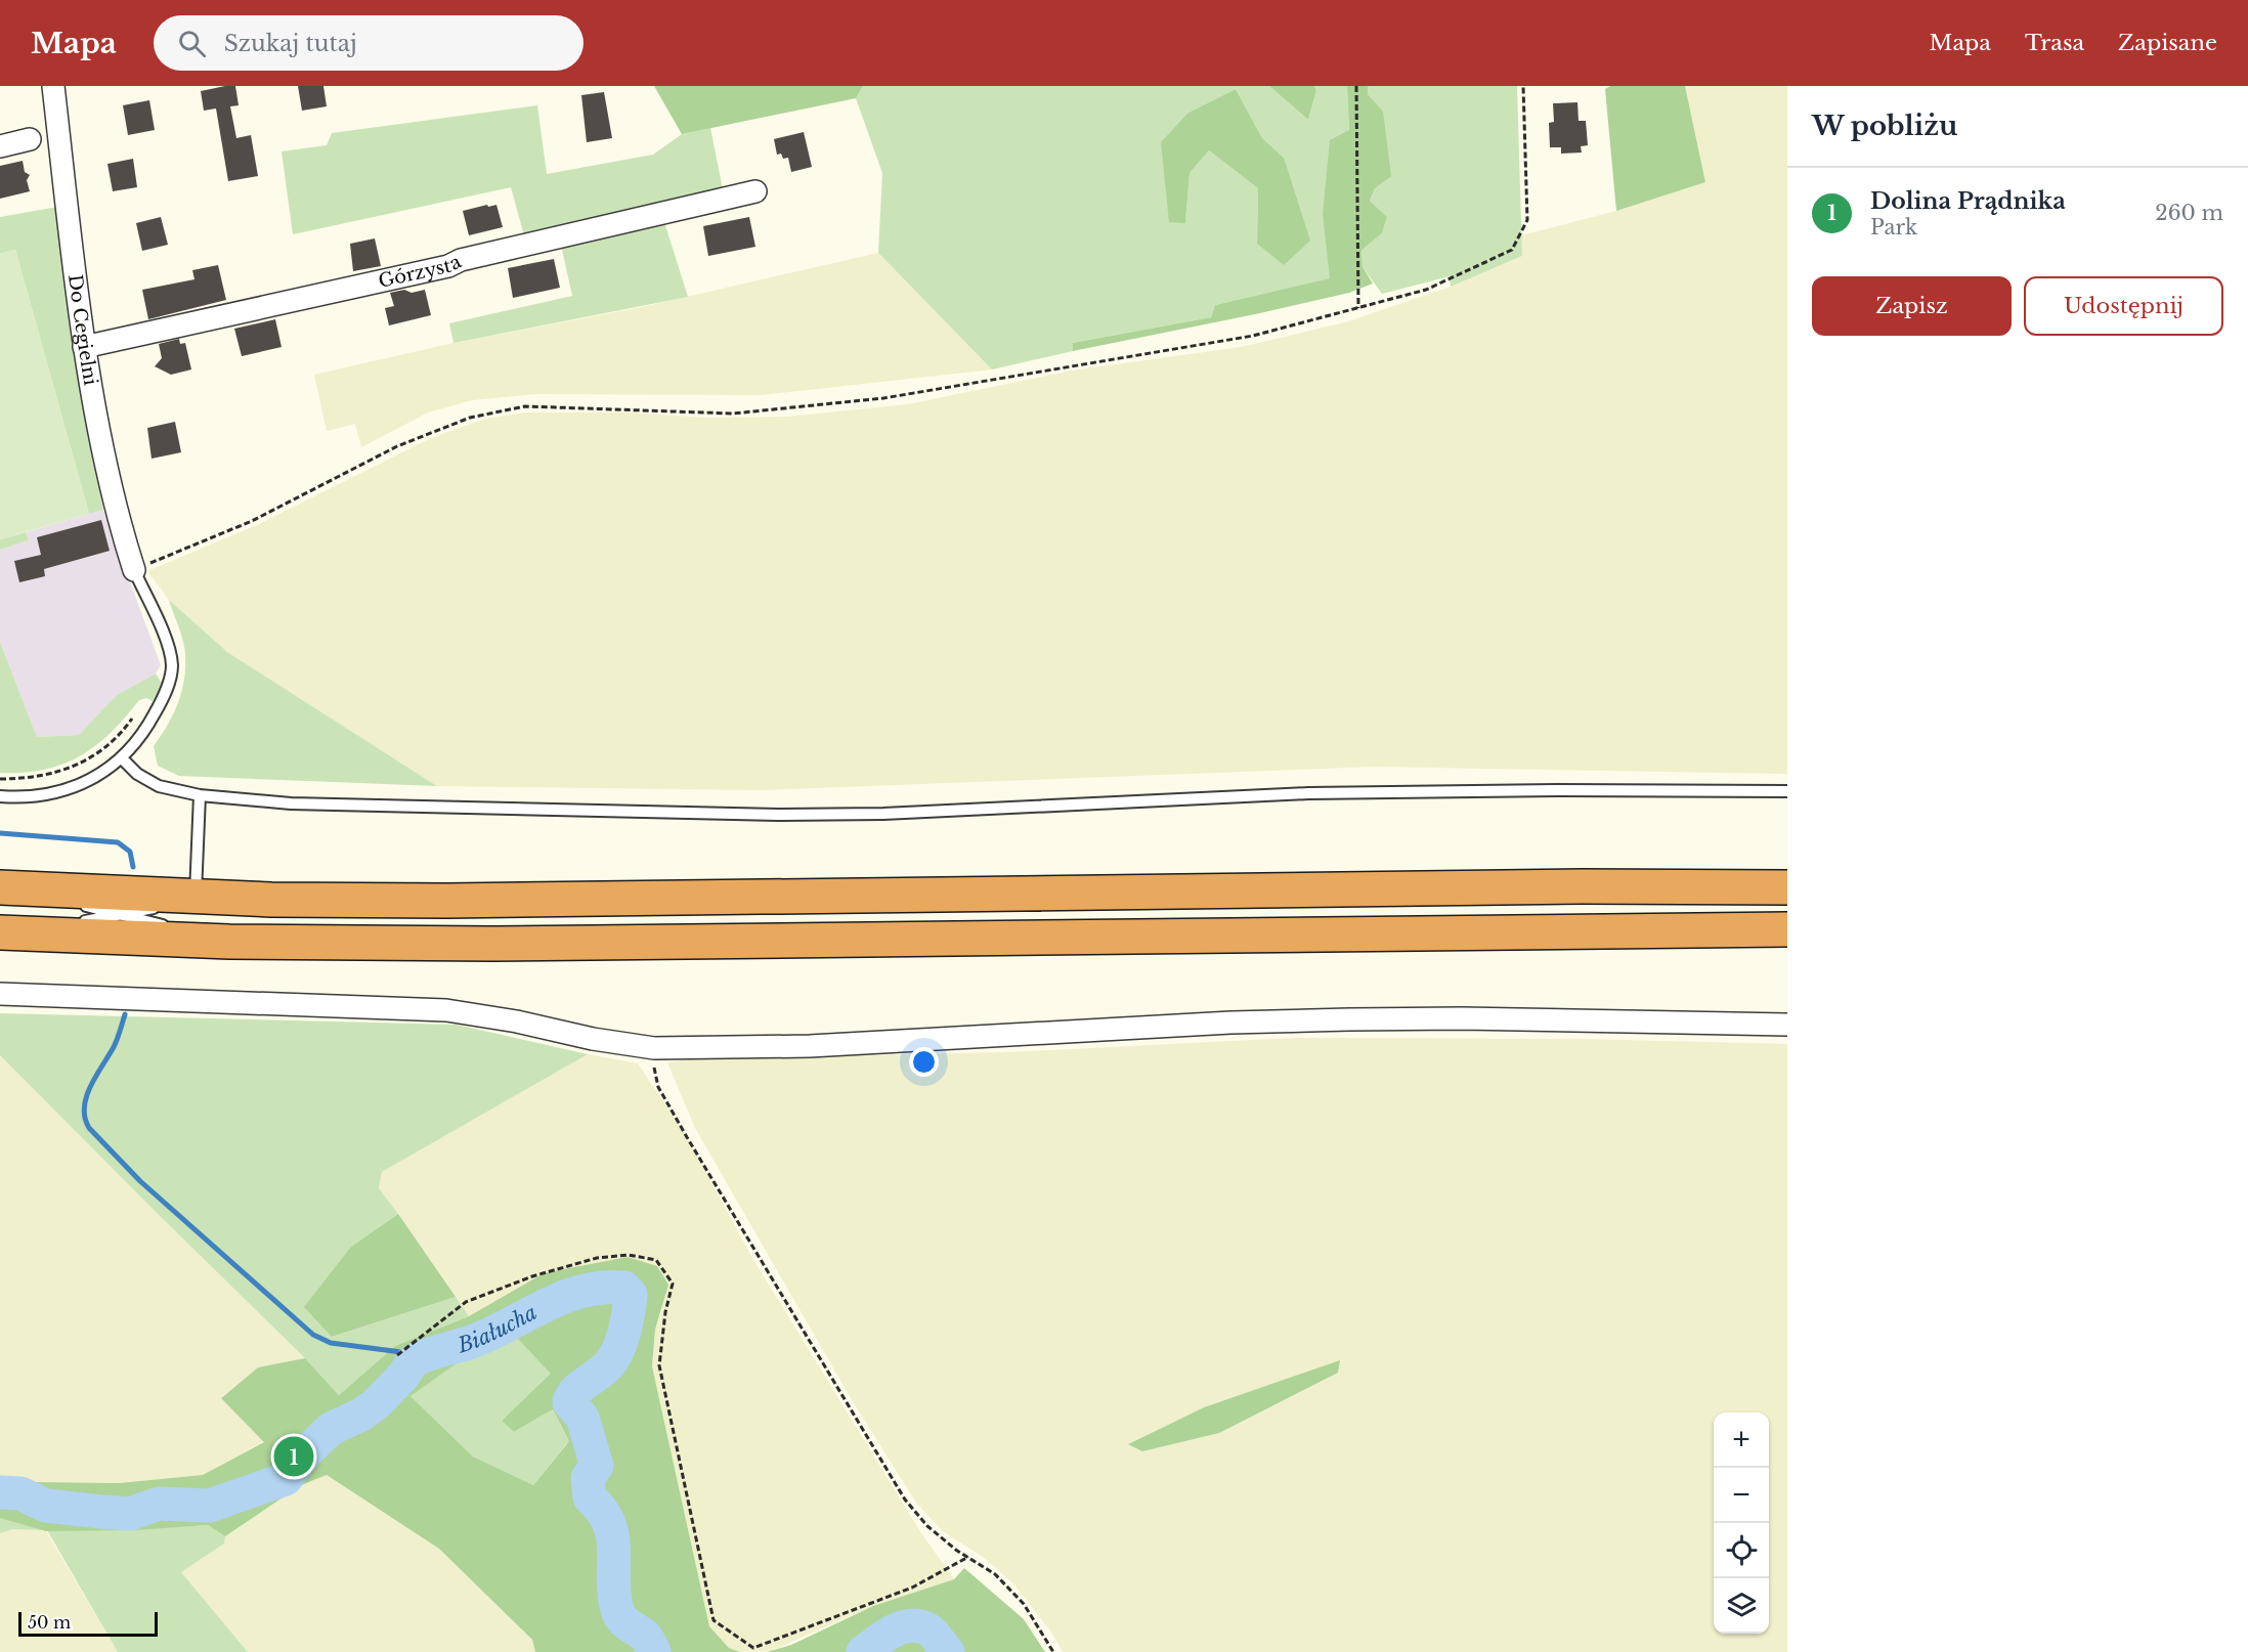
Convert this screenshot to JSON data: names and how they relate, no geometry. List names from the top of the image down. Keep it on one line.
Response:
{"streets":{"street":["Górzysta","Do Cegielni"]},"crossings":[["Górzysta","Do Cegielni"]],"water":["Białucha"],"scale_bar":"50 m","page":{"header":"Mapa","search":"Szukaj tutaj","nav":["Mapa","Trasa","Zapisane"],"heading":"W pobliżu","list":[{"mark":"1","name":"Dolina Prądnika","note":"Park","value":"260 m"}],"buttons":["Zapisz","Udostępnij"],"map_buttons":["+","−"],"pins":"1","scale":"50 m"}}
